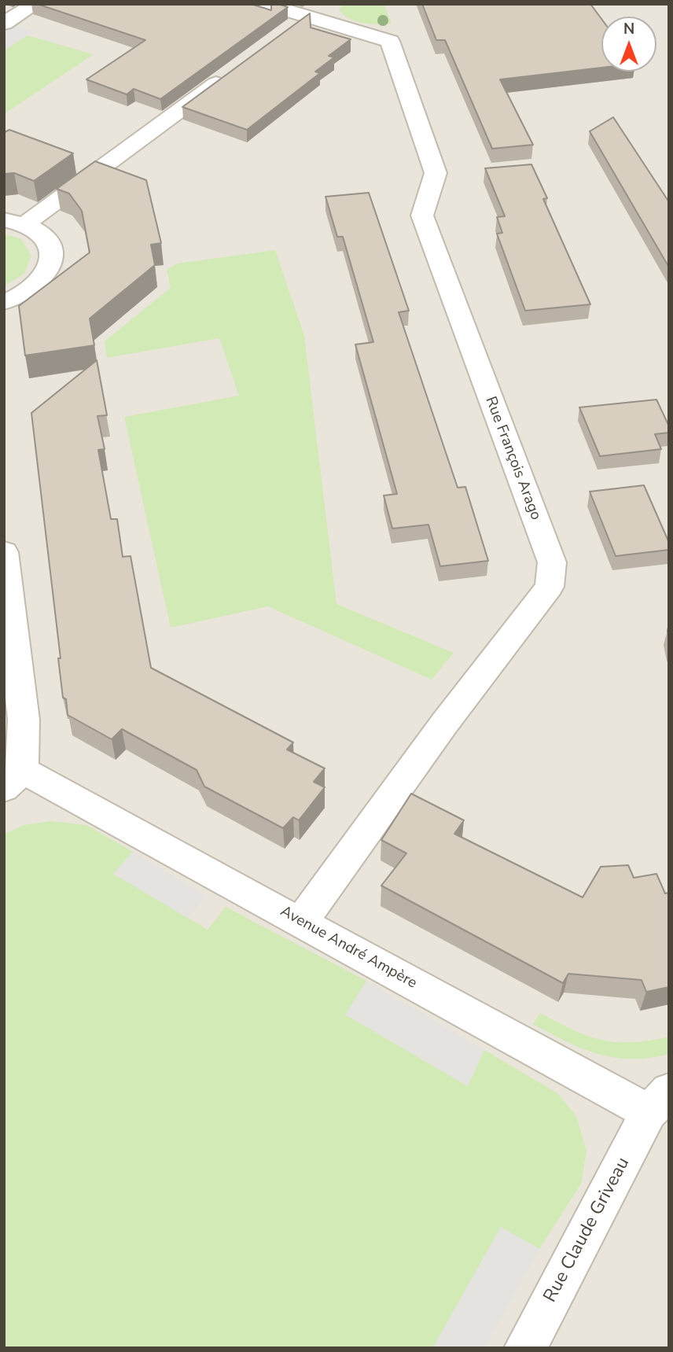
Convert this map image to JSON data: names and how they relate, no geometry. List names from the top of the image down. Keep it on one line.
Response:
{"streets":{"street":["Rue François Arago","Avenue André Ampère","Rue Claude Griveau"]},"crossings":[["Rue François Arago","Avenue André Ampère"],["Avenue André Ampère","Rue Claude Griveau"]],"north":"top"}
